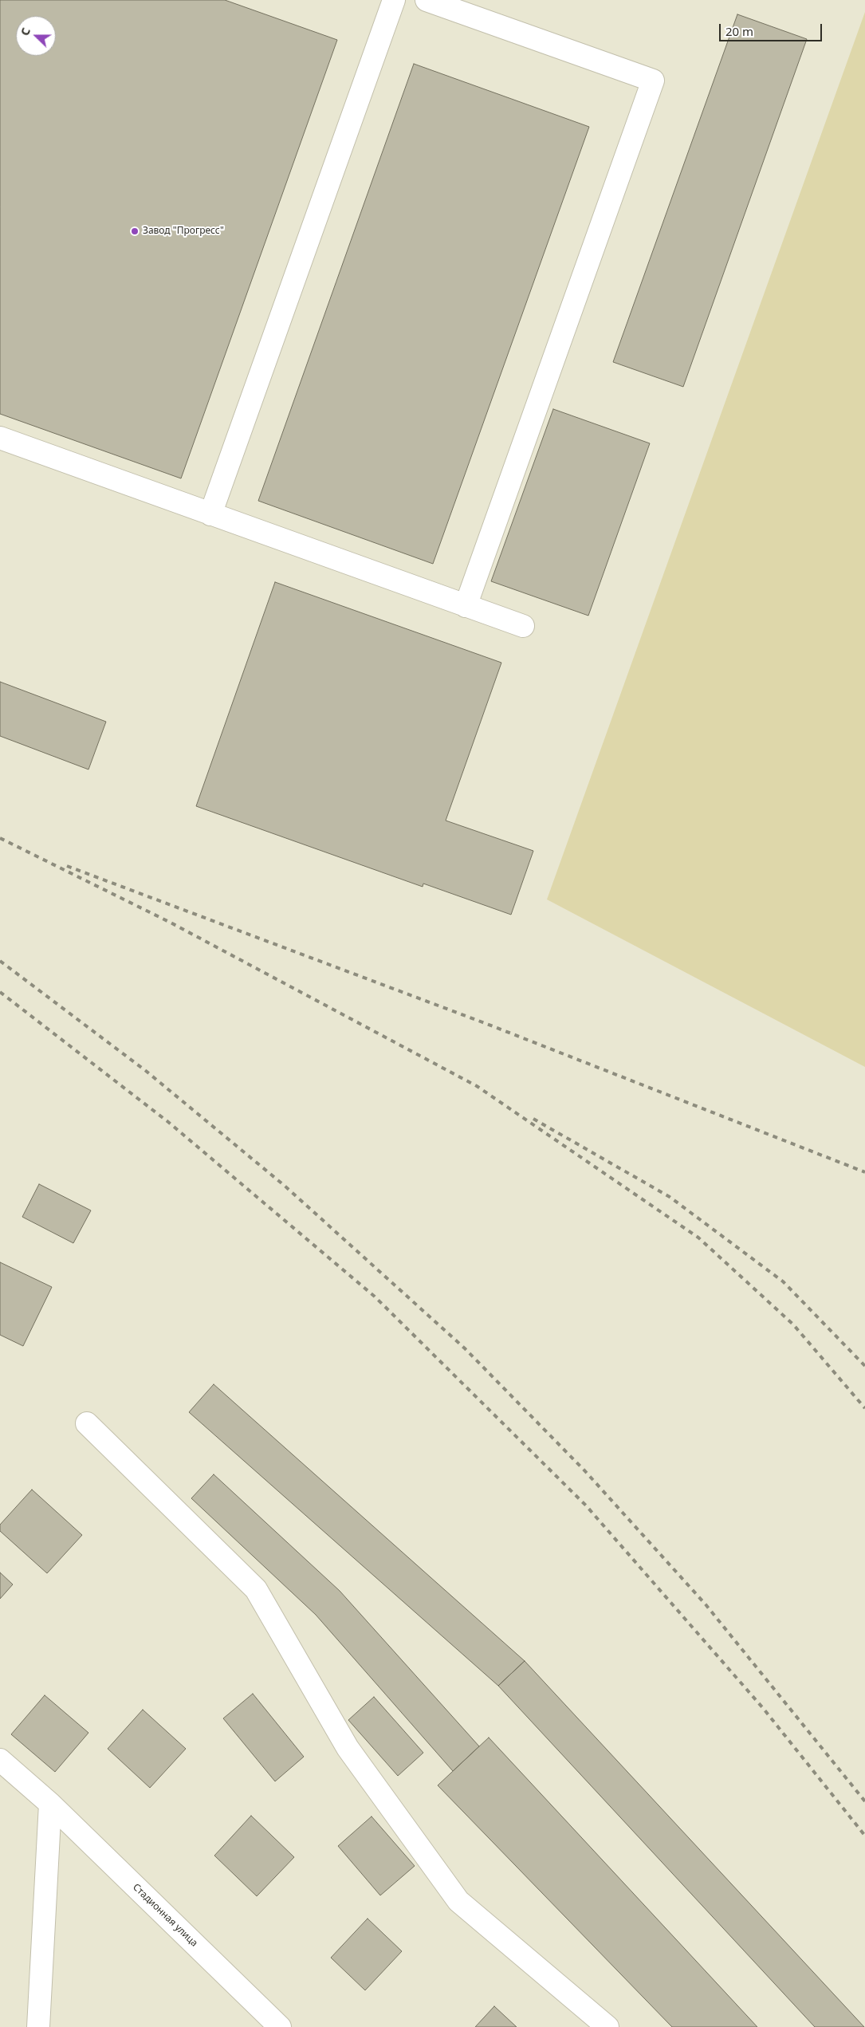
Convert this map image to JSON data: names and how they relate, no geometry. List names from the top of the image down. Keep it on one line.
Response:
{"streets":{"street":["Стадионная улица"]},"places":["Завод \"Прогресс\""],"scale_bar":"20 m","north":"left"}
